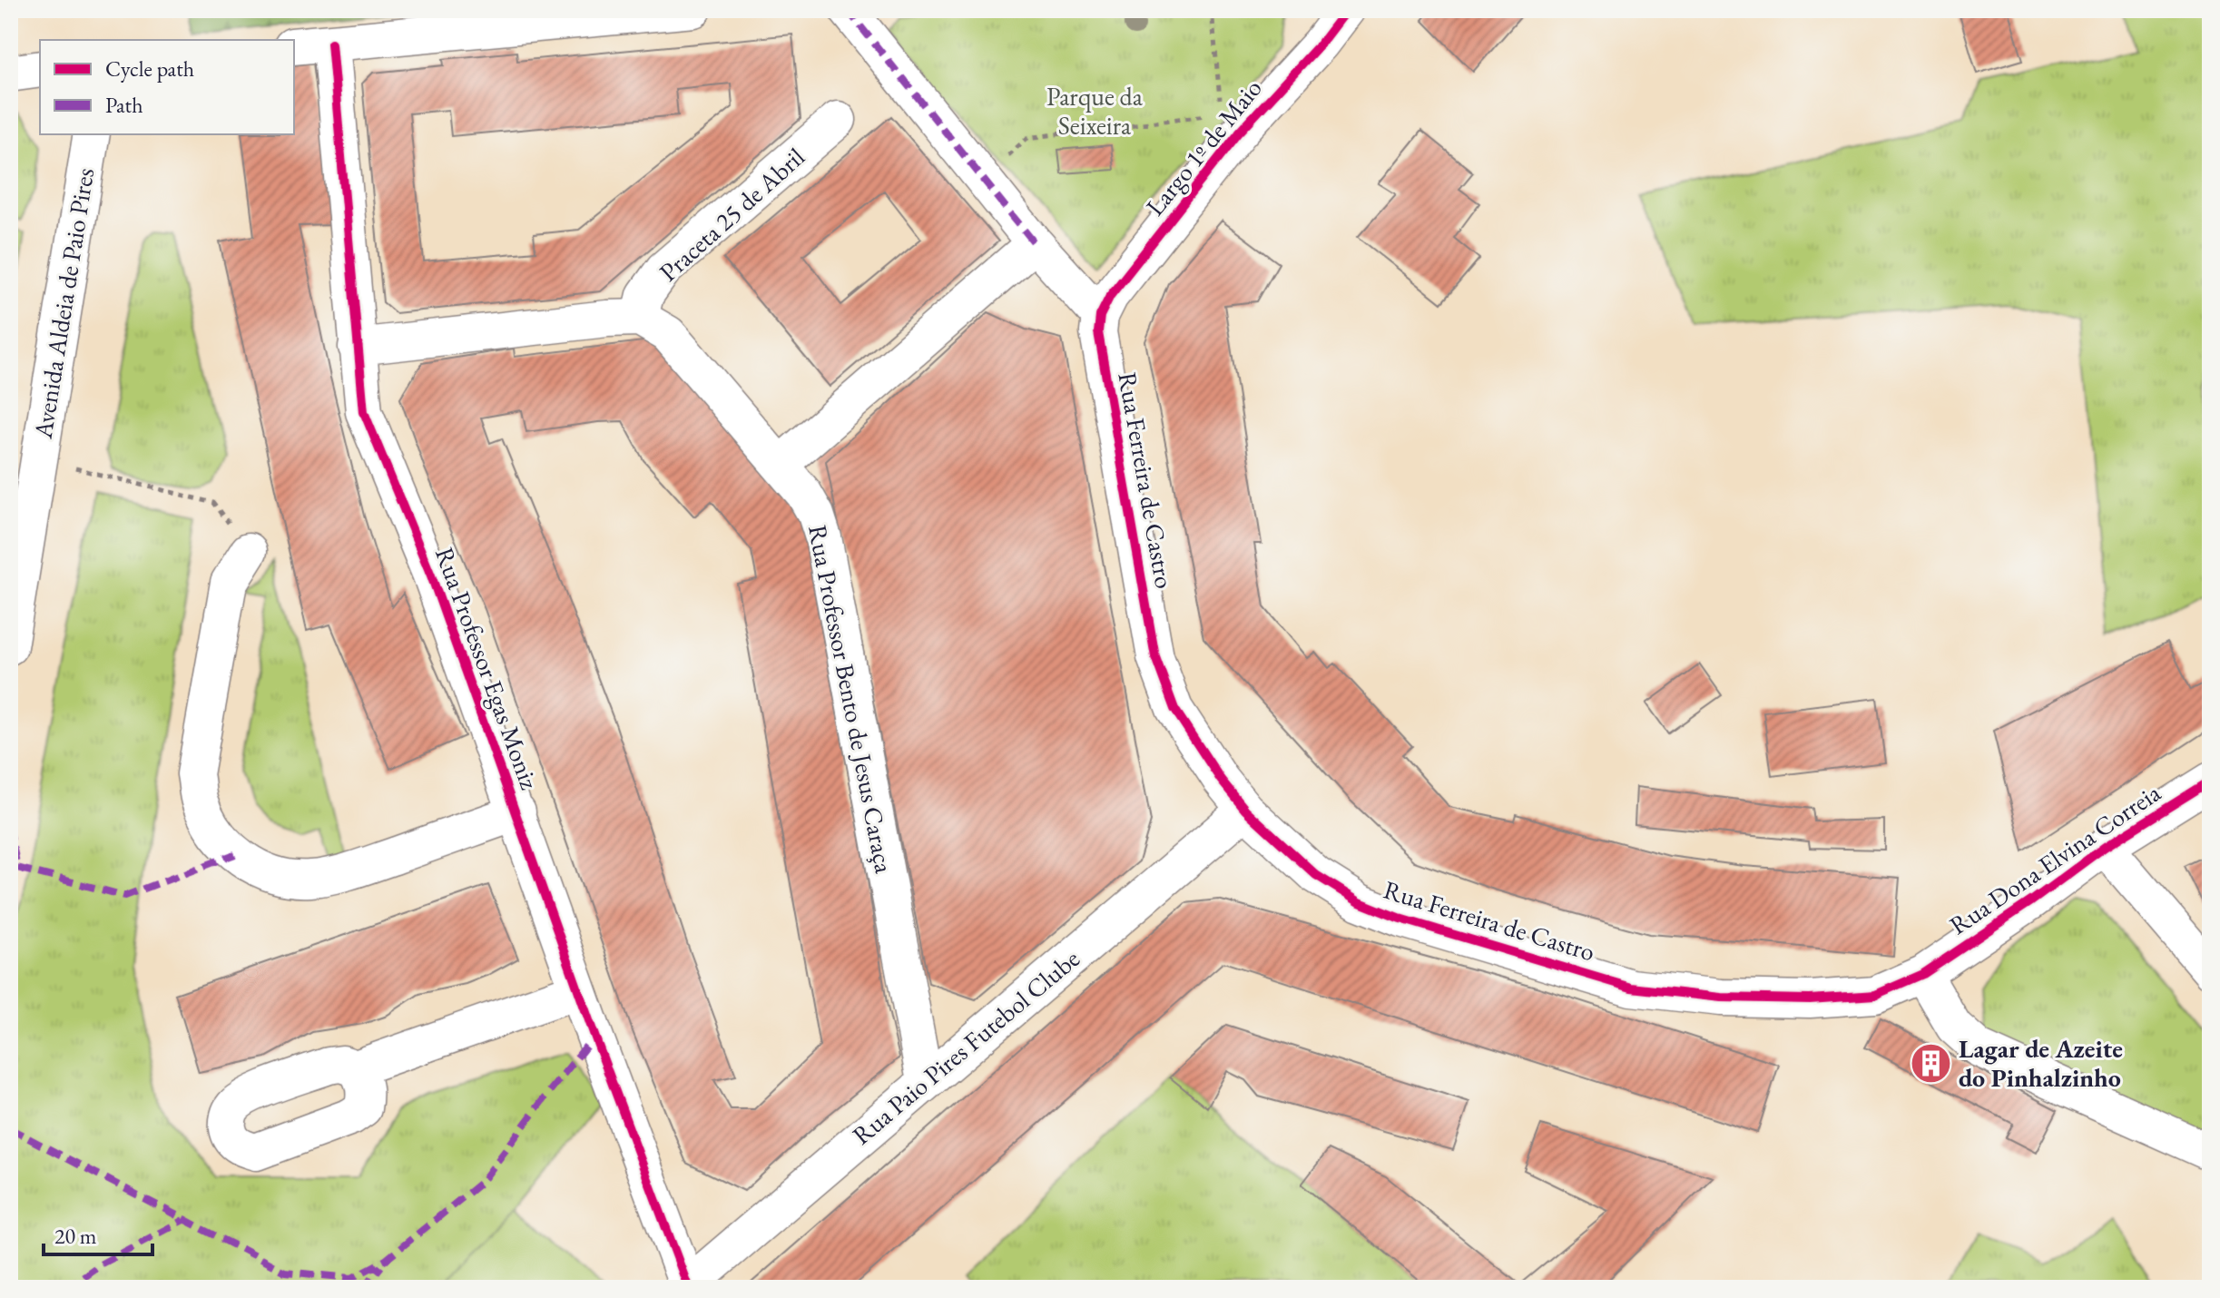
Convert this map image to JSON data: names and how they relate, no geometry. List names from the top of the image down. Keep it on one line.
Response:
{"streets":{"street":["Largo 1º de Maio","Praceta 25 de Abril","Avenida Aldeia de Paio Pires","Rua Ferreira de Castro","Rua Professor Egas Moniz","Rua Professor Bento de Jesus Caraça","Rua Dona Elvina Correia","Rua Paio Pires Futebol Clube"]},"crossings":[["Largo 1º de Maio","Rua Ferreira de Castro"],["Praceta 25 de Abril","Rua Professor Bento de Jesus Caraça"],["Rua Ferreira de Castro","Rua Dona Elvina Correia"],["Rua Ferreira de Castro","Rua Paio Pires Futebol Clube"],["Rua Professor Egas Moniz","Rua Paio Pires Futebol Clube"],["Rua Professor Bento de Jesus Caraça","Rua Paio Pires Futebol Clube"]],"parks":["Parque da Seixeira"],"places":{"building":["Lagar de Azeite do Pinhalzinho"]},"legend":["Cycle path","Path"],"scale_bar":"20 m"}
